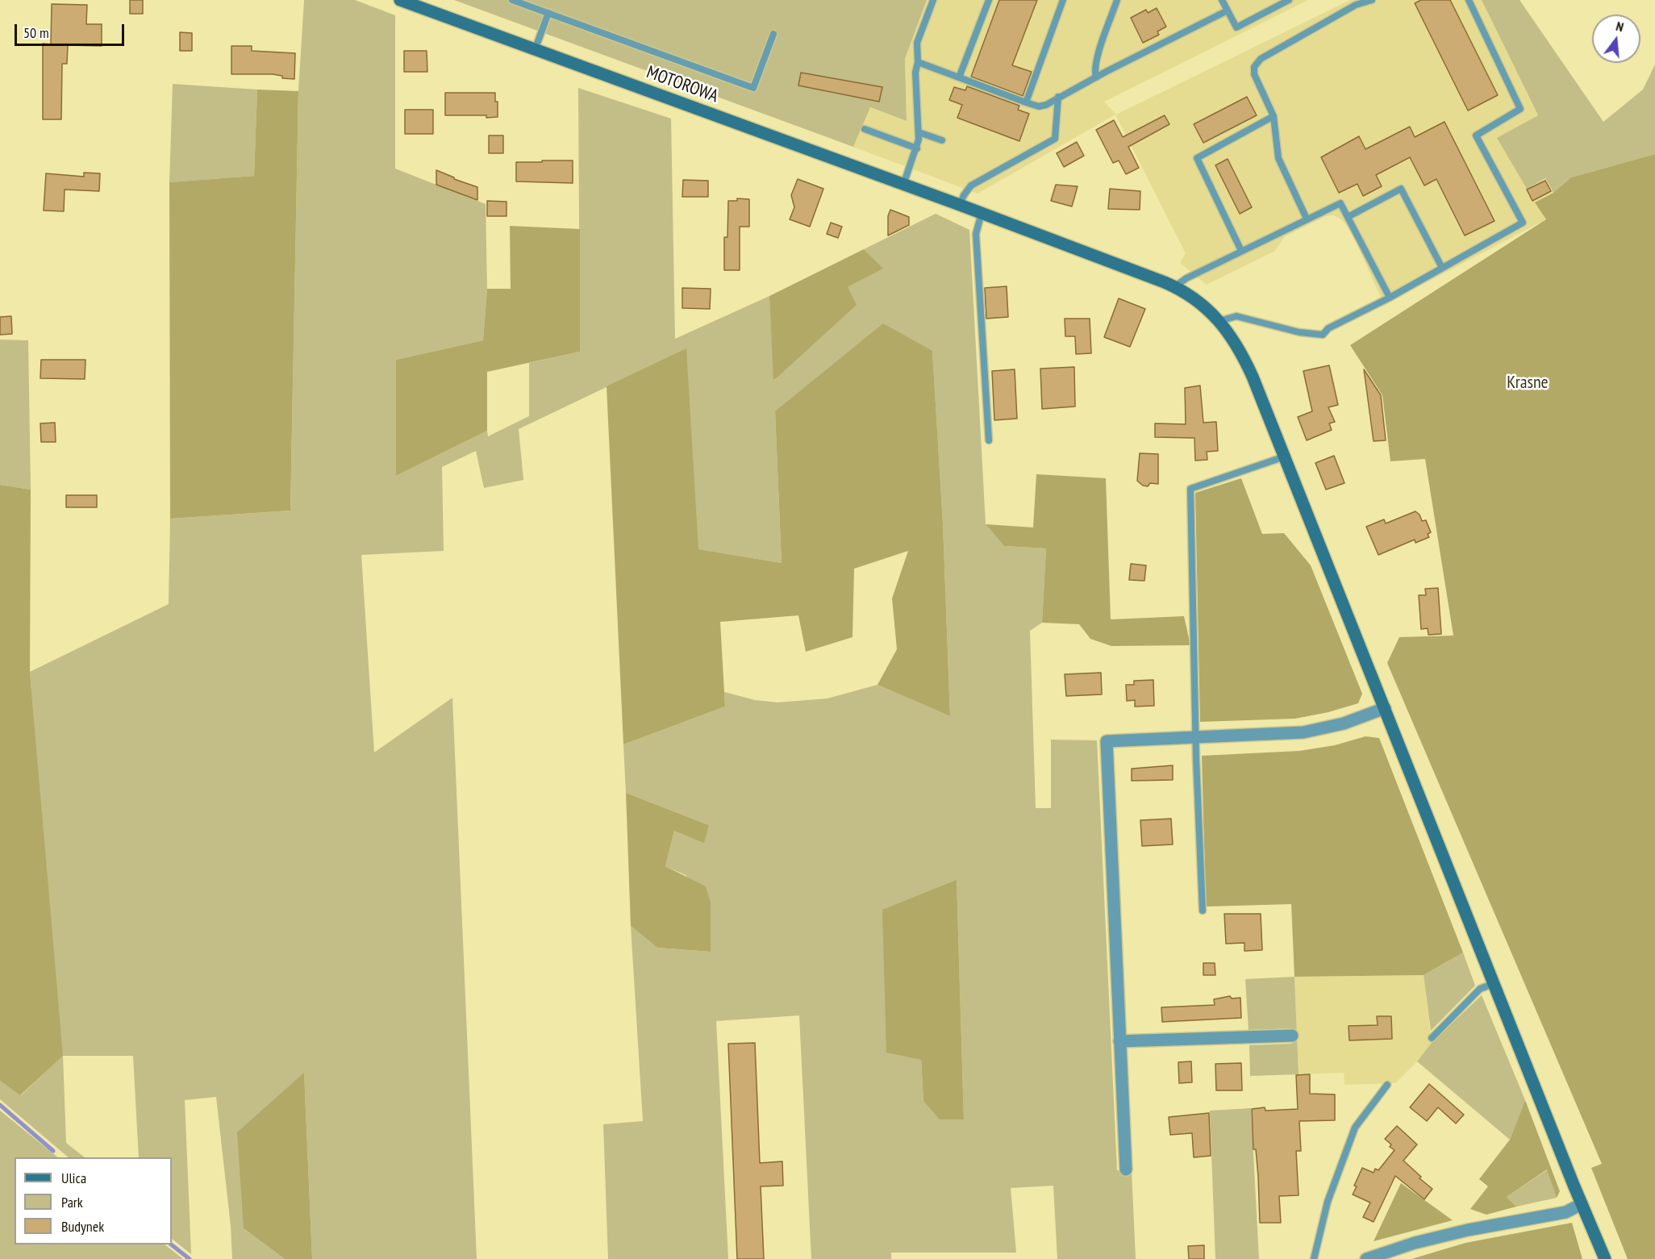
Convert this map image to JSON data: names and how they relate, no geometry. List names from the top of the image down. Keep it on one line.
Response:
{"streets":{"street":["MOTOROWA"]},"parks":["Krasne"],"legend":["Ulica","Park","Budynek"],"scale_bar":"50 m","north":"top"}
